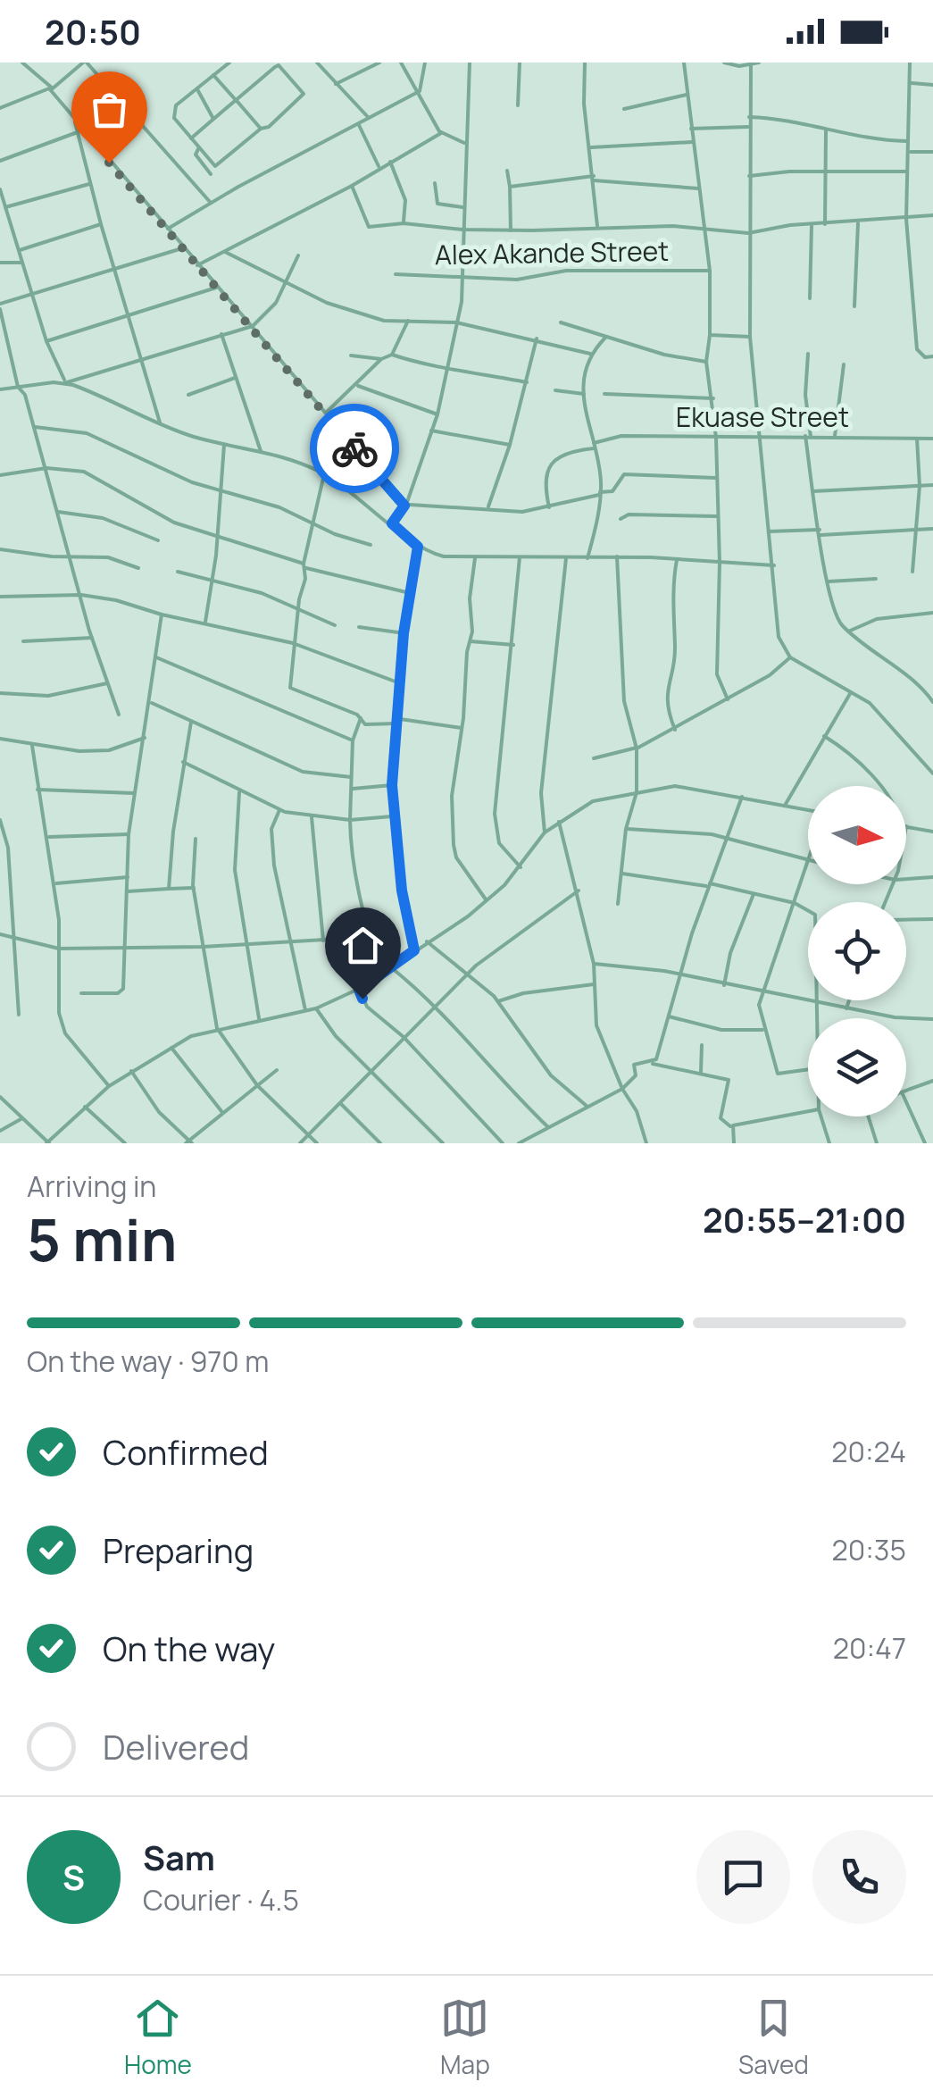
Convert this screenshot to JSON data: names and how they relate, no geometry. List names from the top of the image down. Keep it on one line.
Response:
{"streets":{"street":["Alex Akande Street","Ekuase Street"]},"north":"right","page":{"status":"20:50","heading":["5 min","Arriving in","20:55–21:00"],"panel":["Sam","Courier · 4.5"],"bar":"On the way · 970 m","list":[["Confirmed","20:24"],["Preparing","20:35"],["On the way","20:47"],"Delivered"],"round":"S","tabs":["Home","Map","Saved"]}}
